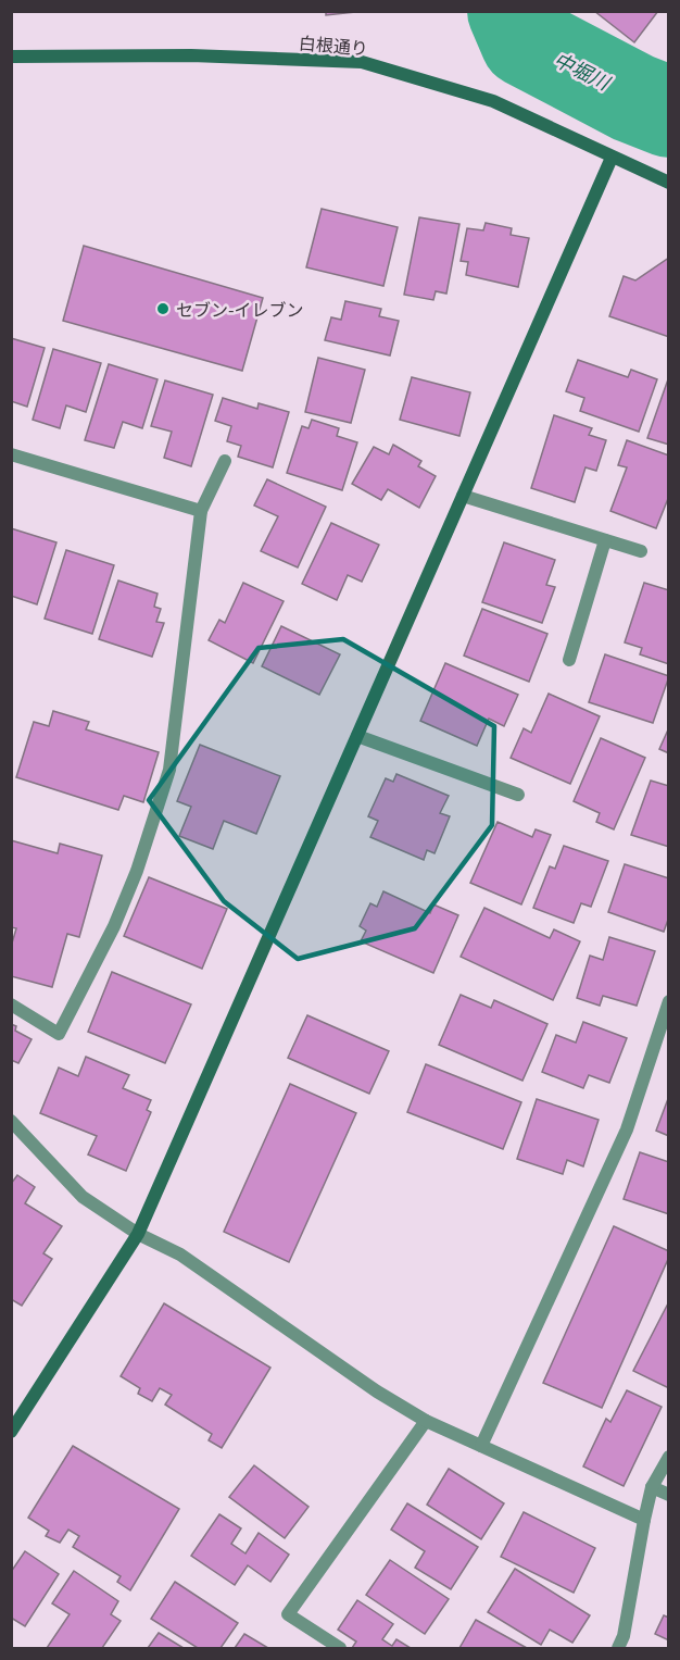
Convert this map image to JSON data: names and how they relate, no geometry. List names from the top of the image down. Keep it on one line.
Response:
{"streets":{"street":["白根通り"]},"water":["中堀川"],"places":["セブン-イレブン"]}
